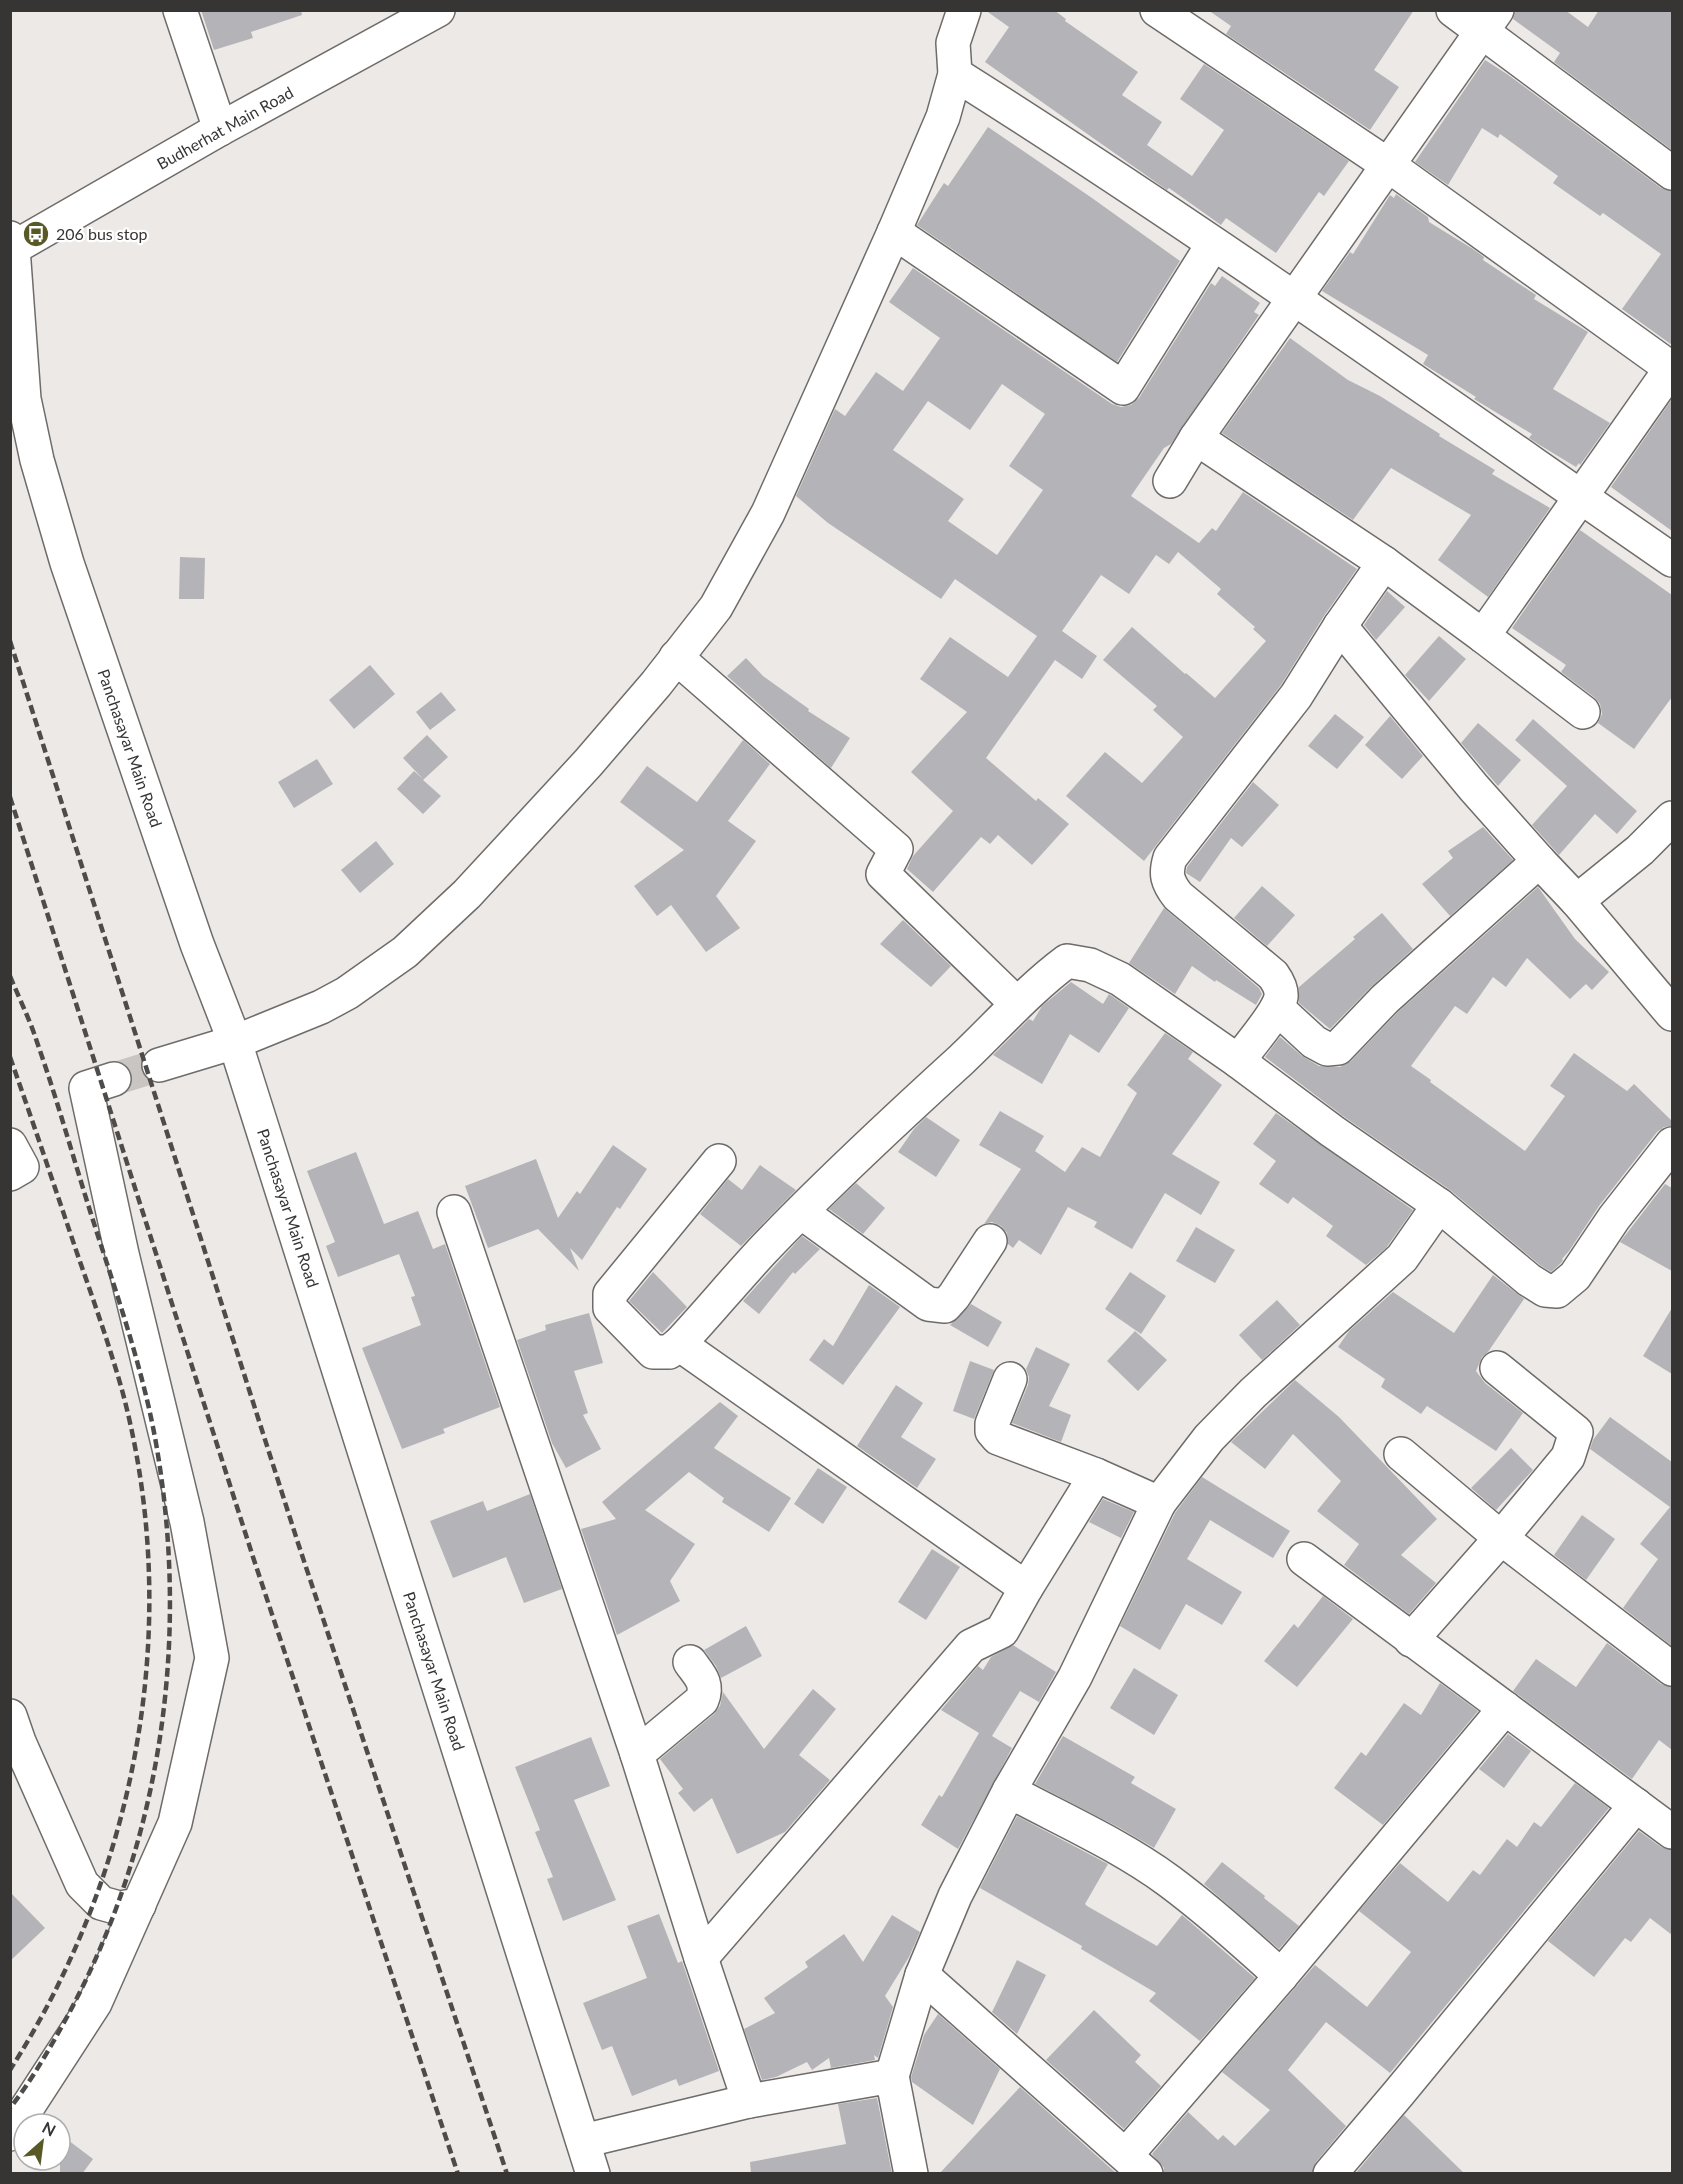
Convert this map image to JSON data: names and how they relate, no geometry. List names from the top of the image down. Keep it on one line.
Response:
{"streets":{"street":["Budherhat Main Road","Panchasayar Main Road"]},"crossings":[["Budherhat Main Road","Panchasayar Main Road"]],"places":{"bus stop":["206 bus stop"]},"north":"top right"}
